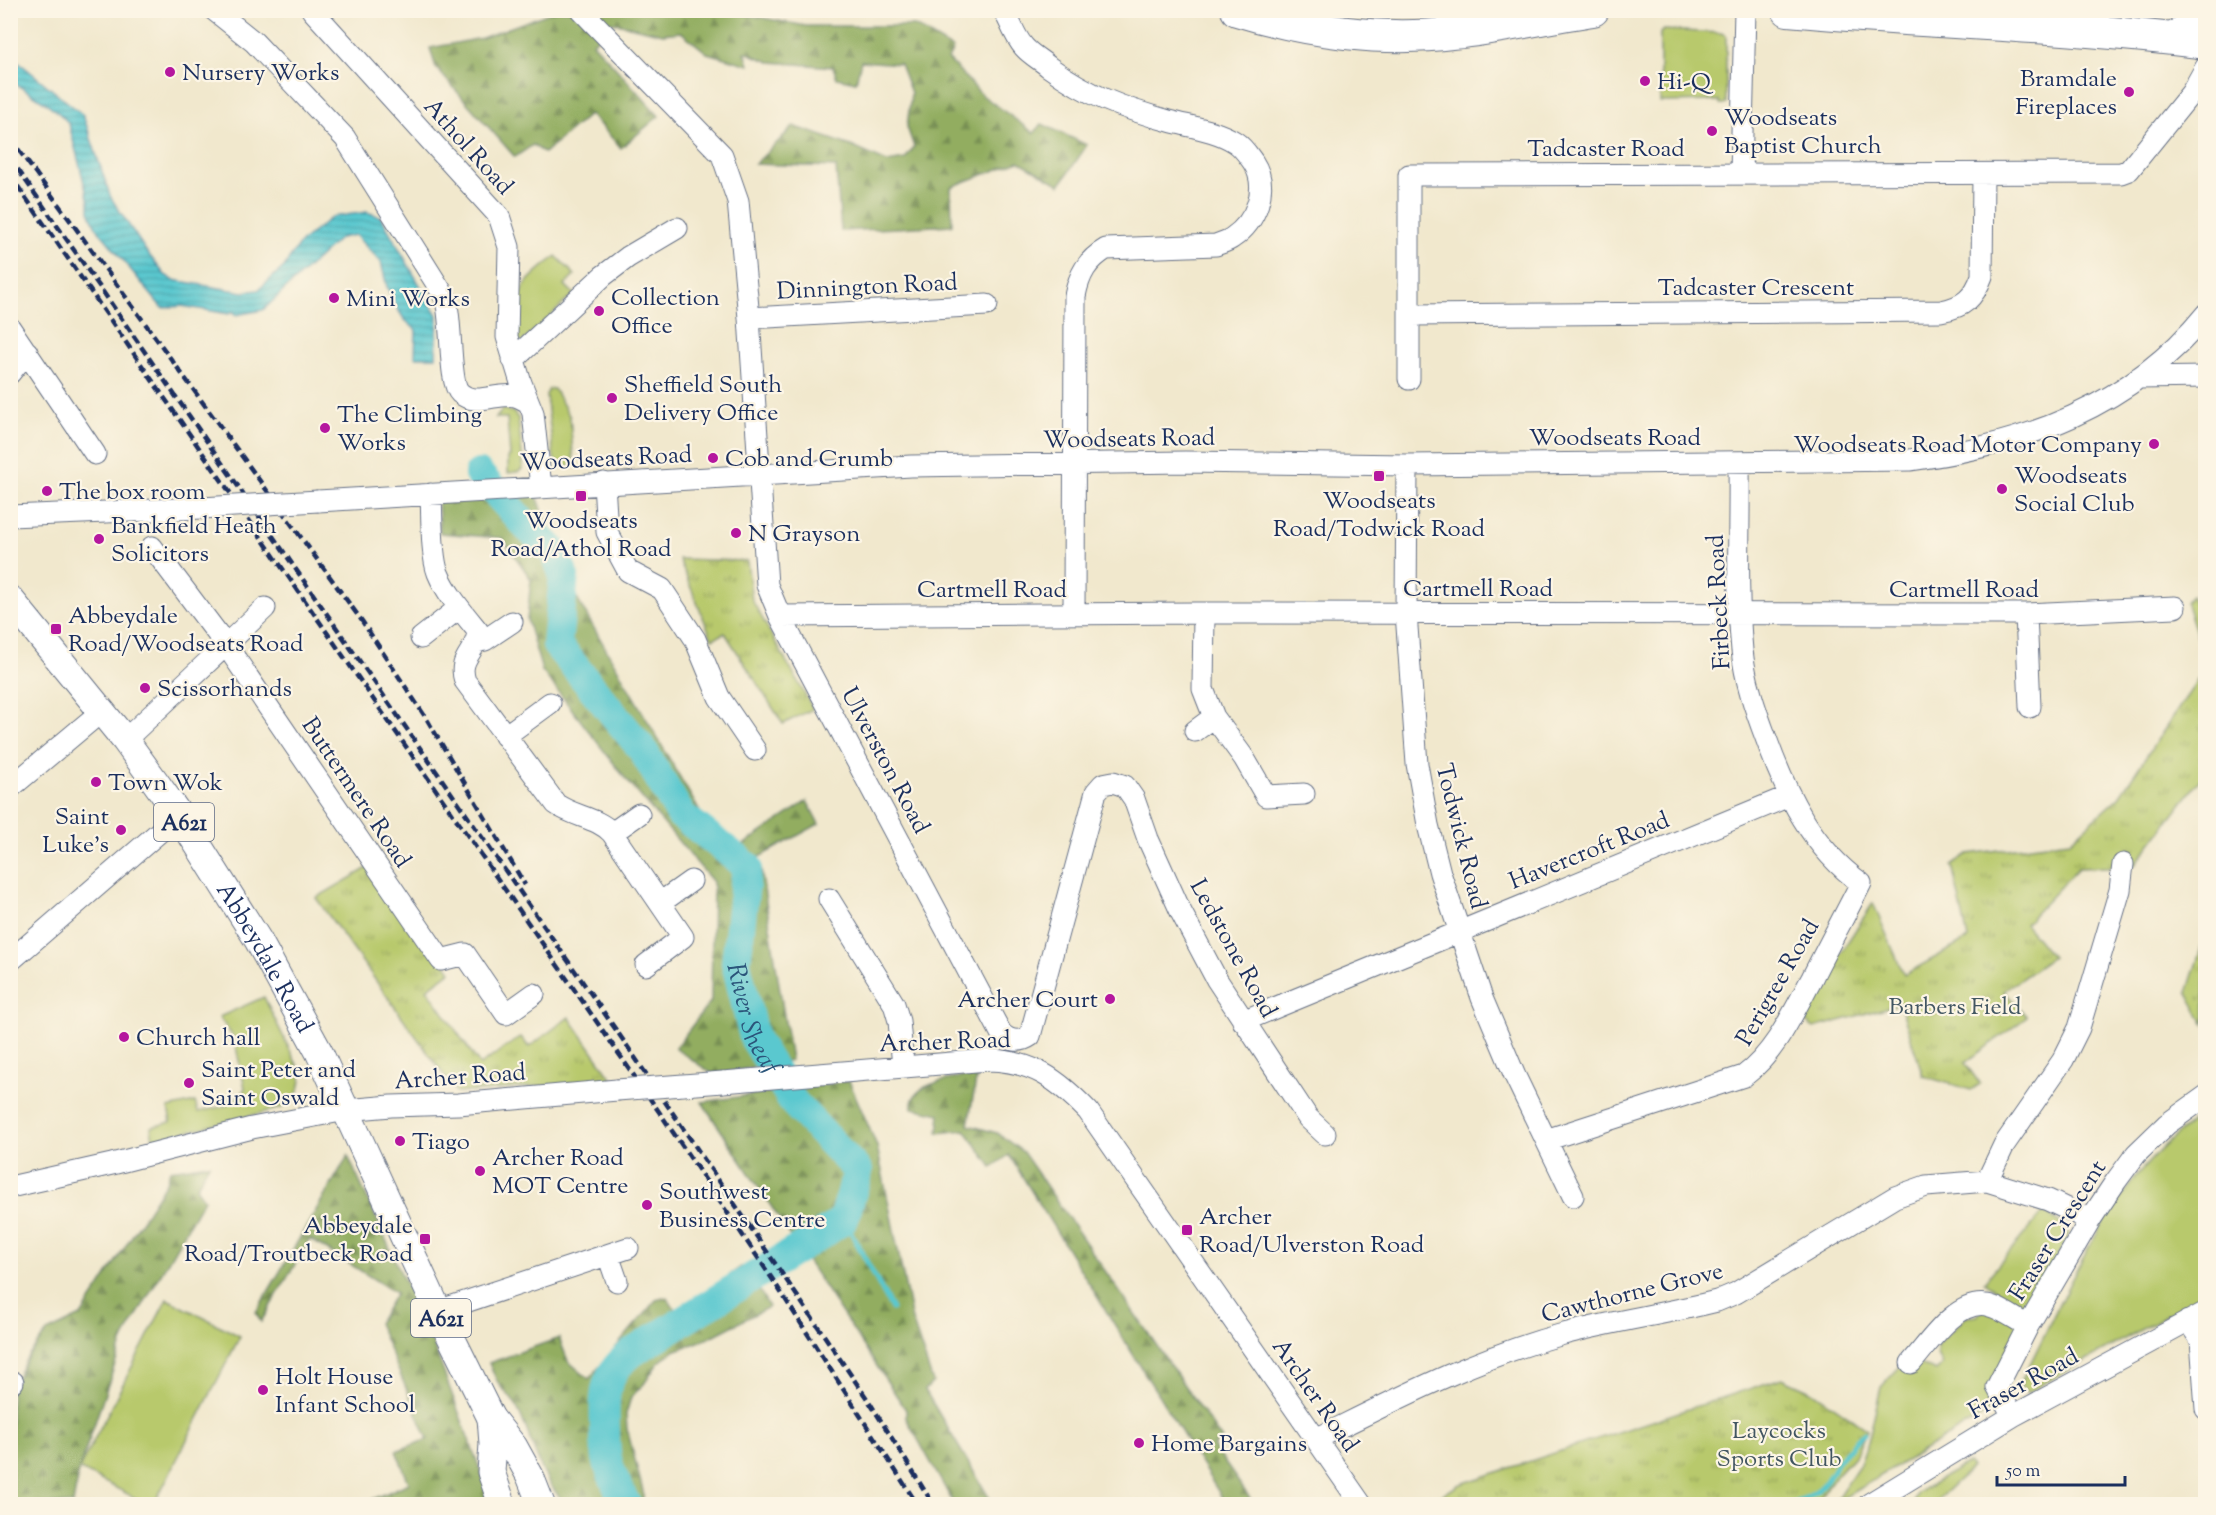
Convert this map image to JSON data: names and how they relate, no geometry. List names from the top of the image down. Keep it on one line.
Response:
{"streets":{"main road":["A621","Abbeydale Road"],"street":["Athol Road","Tadcaster Road","Dinnington Road","Tadcaster Crescent","Woodseats Road","Cartmell Road","Firbeck Road","Ulverston Road","Buttermere Road","Todwick Road","Havercroft Road","Ledstone Road","Perigree Road","Archer Road","Fraser Crescent","Cawthorne Grove","Fraser Road"]},"crossings":[["Athol Road","Woodseats Road"],["Tadcaster Road","Tadcaster Crescent"],["Dinnington Road","Ulverston Road"],["Woodseats Road","Firbeck Road"],["Woodseats Road","Ulverston Road"],["Woodseats Road","Todwick Road"],["Cartmell Road","Firbeck Road"],["Cartmell Road","Ulverston Road"],["Cartmell Road","Todwick Road"],["Firbeck Road","Havercroft Road"],["Firbeck Road","Perigree Road"],["Ulverston Road","Ledstone Road"],["Todwick Road","Havercroft Road"],["Todwick Road","Perigree Road"],["Havercroft Road","Ledstone Road"],["Abbeydale Road","Archer Road"],["Archer Road","Cawthorne Grove"],["Fraser Crescent","Cawthorne Grove"],["Fraser Crescent","Fraser Road"]],"water":["River Sheaf"],"parks":["Barbers Field","Laycocks Sports Club"],"places":{"other":["Nursery Works","Hi-Q","Bramdale Fireplaces","Woodseats Baptist Church","Mini Works","Collection Office","Sheffield South Delivery Office","The Climbing Works","Woodseats Road Motor Company","Cob and Crumb","Woodseats Social Club","The box room","N Grayson","Bankfield Heath Solicitors","Scissorhands","Town Wok","Saint Luke's","Archer Court","Church hall","Saint Peter and Saint Oswald","Tiago","Archer Road MOT Centre","Southwest Business Centre","Holt House Infant School","Home Bargains"],"transit":["Woodseats Road/Todwick Road","Woodseats Road/Athol Road","Abbeydale Road/Woodseats Road","Archer Road/Ulverston Road","Abbeydale Road/Troutbeck Road"]},"scale_bar":"50 m"}
